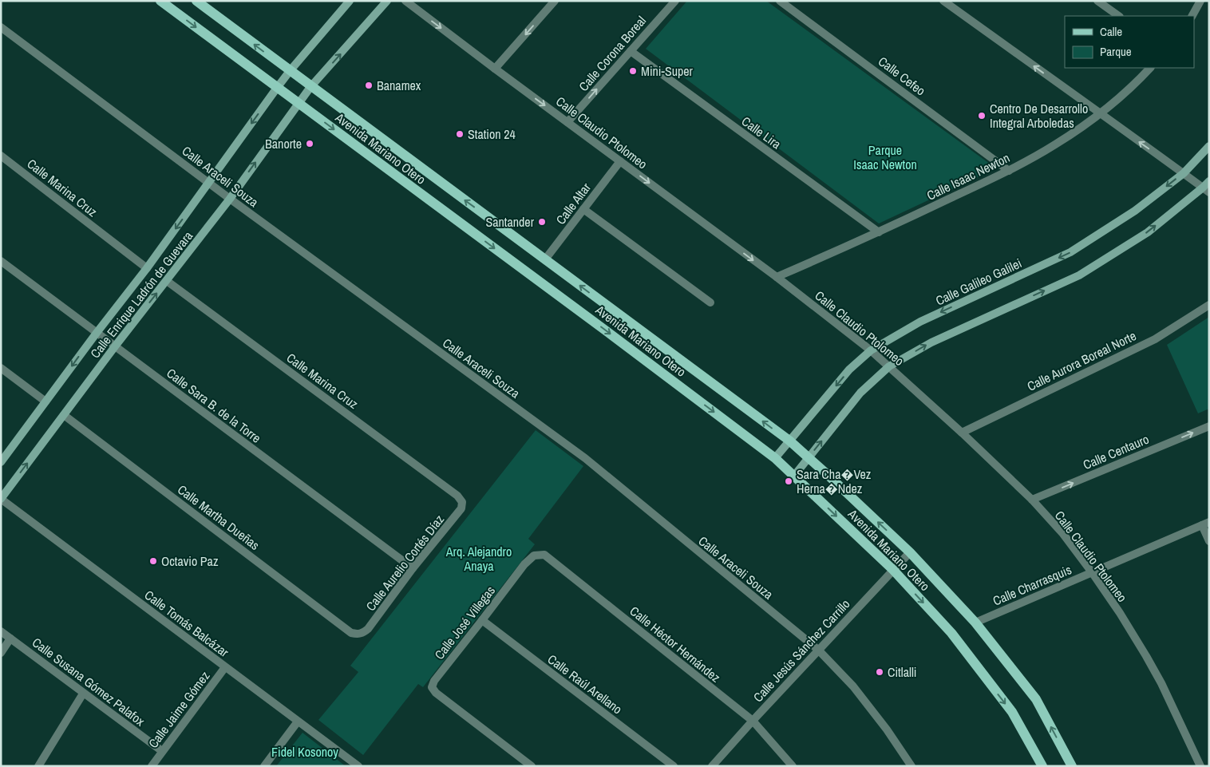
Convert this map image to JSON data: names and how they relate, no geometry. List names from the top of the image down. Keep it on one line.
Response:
{"streets":{"main road":["Avenida Mariano Otero"],"street":["Calle Corona Boreal","Calle Cefeo","Calle Claudio Ptolomeo","Calle Lira","Calle Araceli Souza","Calle Isaac Newton","Calle Marina Cruz","Calle Altar","Calle Galileo Galilei","Calle Enrique Ladrón de Guevara","Calle Aurora Boreal Norte","Calle Sara B. de la Torre","Calle Centauro","Calle Martha Dueñas","Calle Aurelio Cortés Díaz","Calle Charrasquis","Calle José Villegas","Calle Tomás Balcázar","Calle Héctor Hernández","Calle Jesús Sánchez Carrillo","Calle Susana Gómez Palafox","Calle Raúl Arellano","Calle Jaime Gómez"]},"crossings":[["Calle Corona Boreal","Calle Claudio Ptolomeo"],["Calle Corona Boreal","Calle Lira"],["Calle Cefeo","Calle Isaac Newton"],["Calle Claudio Ptolomeo","Calle Isaac Newton"],["Calle Claudio Ptolomeo","Calle Altar"],["Calle Claudio Ptolomeo","Calle Galileo Galilei"],["Calle Claudio Ptolomeo","Calle Aurora Boreal Norte"],["Calle Claudio Ptolomeo","Calle Centauro"],["Calle Claudio Ptolomeo","Calle Charrasquis"],["Calle Lira","Calle Isaac Newton"],["Avenida Mariano Otero","Calle Altar"],["Avenida Mariano Otero","Calle Galileo Galilei"],["Avenida Mariano Otero","Calle Enrique Ladrón de Guevara"],["Avenida Mariano Otero","Calle Charrasquis"],["Avenida Mariano Otero","Calle Jesús Sánchez Carrillo"],["Calle Araceli Souza","Calle Enrique Ladrón de Guevara"],["Calle Araceli Souza","Calle Jesús Sánchez Carrillo"],["Calle Marina Cruz","Calle Enrique Ladrón de Guevara"],["Calle Marina Cruz","Calle Aurelio Cortés Díaz"],["Calle Enrique Ladrón de Guevara","Calle Sara B. de la Torre"],["Calle Enrique Ladrón de Guevara","Calle Martha Dueñas"],["Calle Enrique Ladrón de Guevara","Calle Tomás Balcázar"],["Calle Sara B. de la Torre","Calle Aurelio Cortés Díaz"],["Calle Martha Dueñas","Calle Aurelio Cortés Díaz"],["Calle José Villegas","Calle Héctor Hernández"],["Calle José Villegas","Calle Raúl Arellano"],["Calle Tomás Balcázar","Calle Jaime Gómez"],["Calle Héctor Hernández","Calle Jesús Sánchez Carrillo"],["Calle Susana Gómez Palafox","Calle Jaime Gómez"]],"one_way":["Calle Corona Boreal","Calle Centauro"],"parks":["Parque Isaac Newton","Arq. Alejandro Anaya","Fidel Kosonoy"],"places":["Mini-Super","Banamex","Centro De Desarrollo Integral Arboledas","Station 24","Banorte","Santander","Sara Cha�Vez Herna�Ndez","Octavio Paz","Citlalli"],"legend":["Calle","Parque"]}
